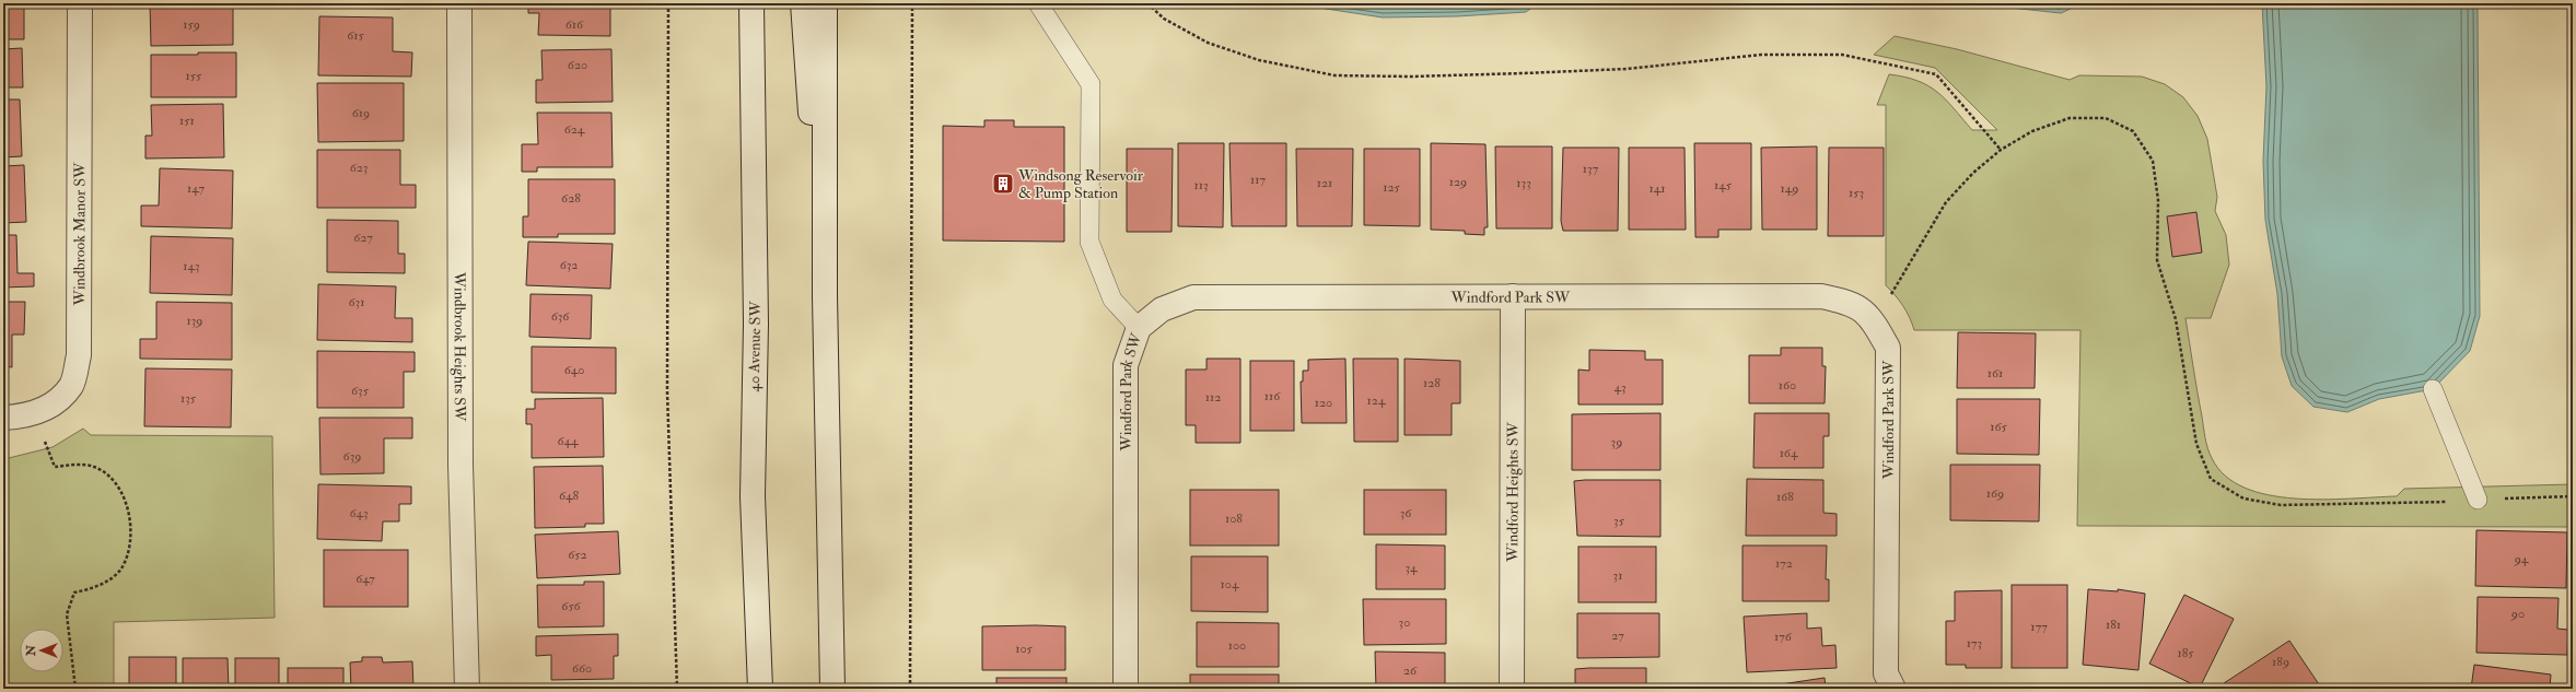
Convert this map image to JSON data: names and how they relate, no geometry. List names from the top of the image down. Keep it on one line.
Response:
{"streets":{"street":["Windbrook Manor SW","Windford Park SW","Windbrook Heights SW","40 Avenue SW","Windford Heights SW"]},"crossings":[["Windford Park SW","Windford Heights SW"]],"places":{"building":["Windsong Reservoir & Pump Station"]},"house_numbers":["159","616","615","620","155","619","151","624","623","137","117","129","121","133","113","145","125","147","141","149","153","628","627","632","143","631","636","139","640","161","128","160","43","635","116","112","135","124","120","165","644","39","164","639","169","648","168","643","36","108","35","652","94","172","34","31","647","104","656","90","30","181","177","27","176","173","100","105","185","189","660","26"],"north":"left"}
